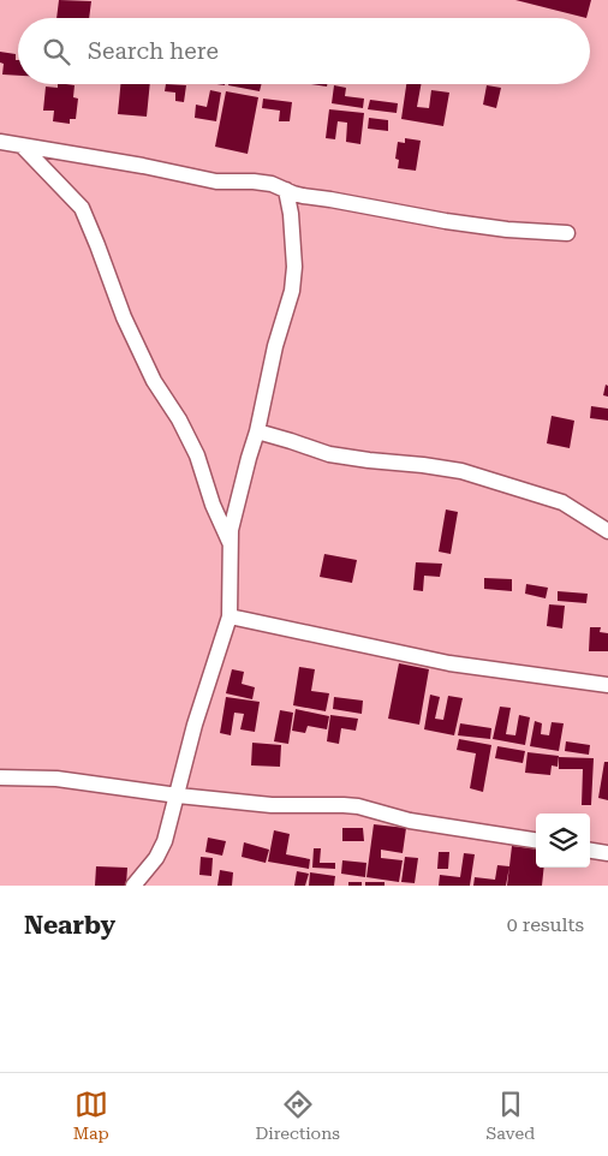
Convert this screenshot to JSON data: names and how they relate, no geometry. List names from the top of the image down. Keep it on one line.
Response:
{"page":{"search":"Search here","heading":["Nearby","0 results"],"nav":["Map","Directions","Saved"]}}
